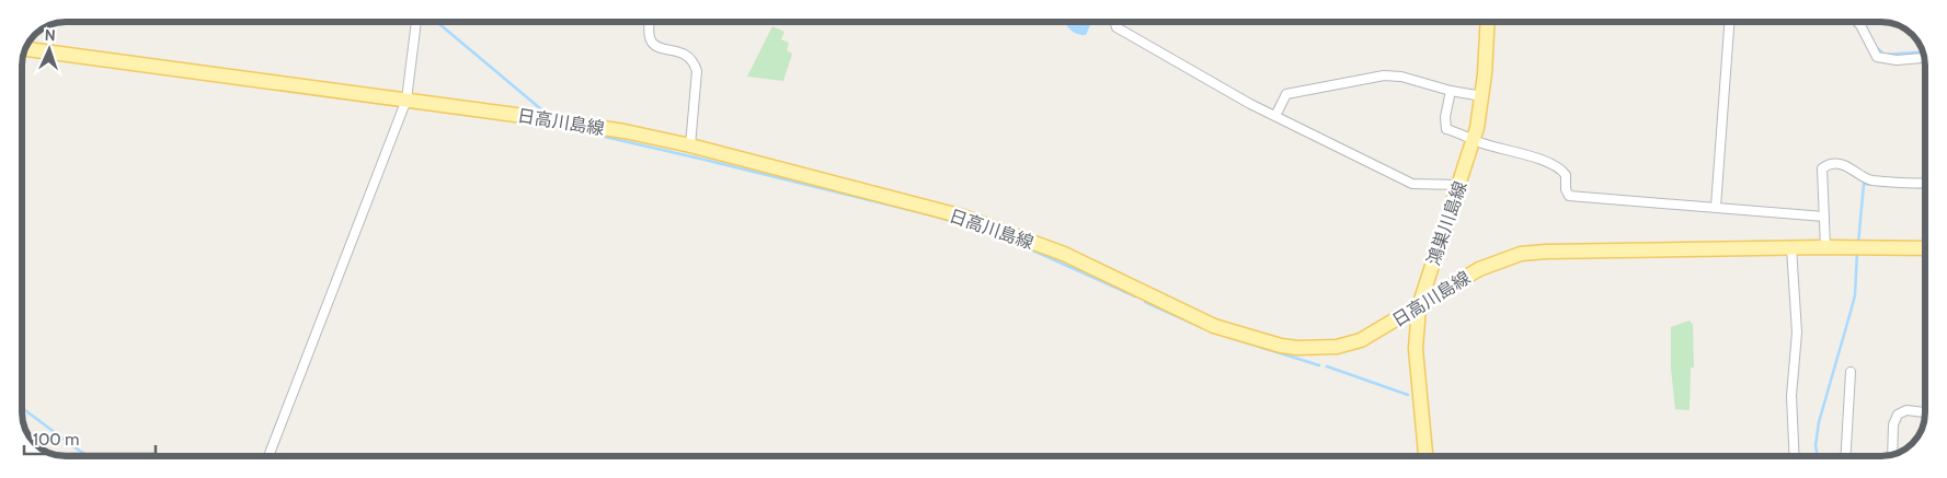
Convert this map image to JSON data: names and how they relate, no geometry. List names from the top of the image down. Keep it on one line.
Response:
{"streets":{"main road":["日高川島線","鴻巣川島線"]},"crossings":[["日高川島線","鴻巣川島線"]],"scale_bar":"100 m","north":"top"}
